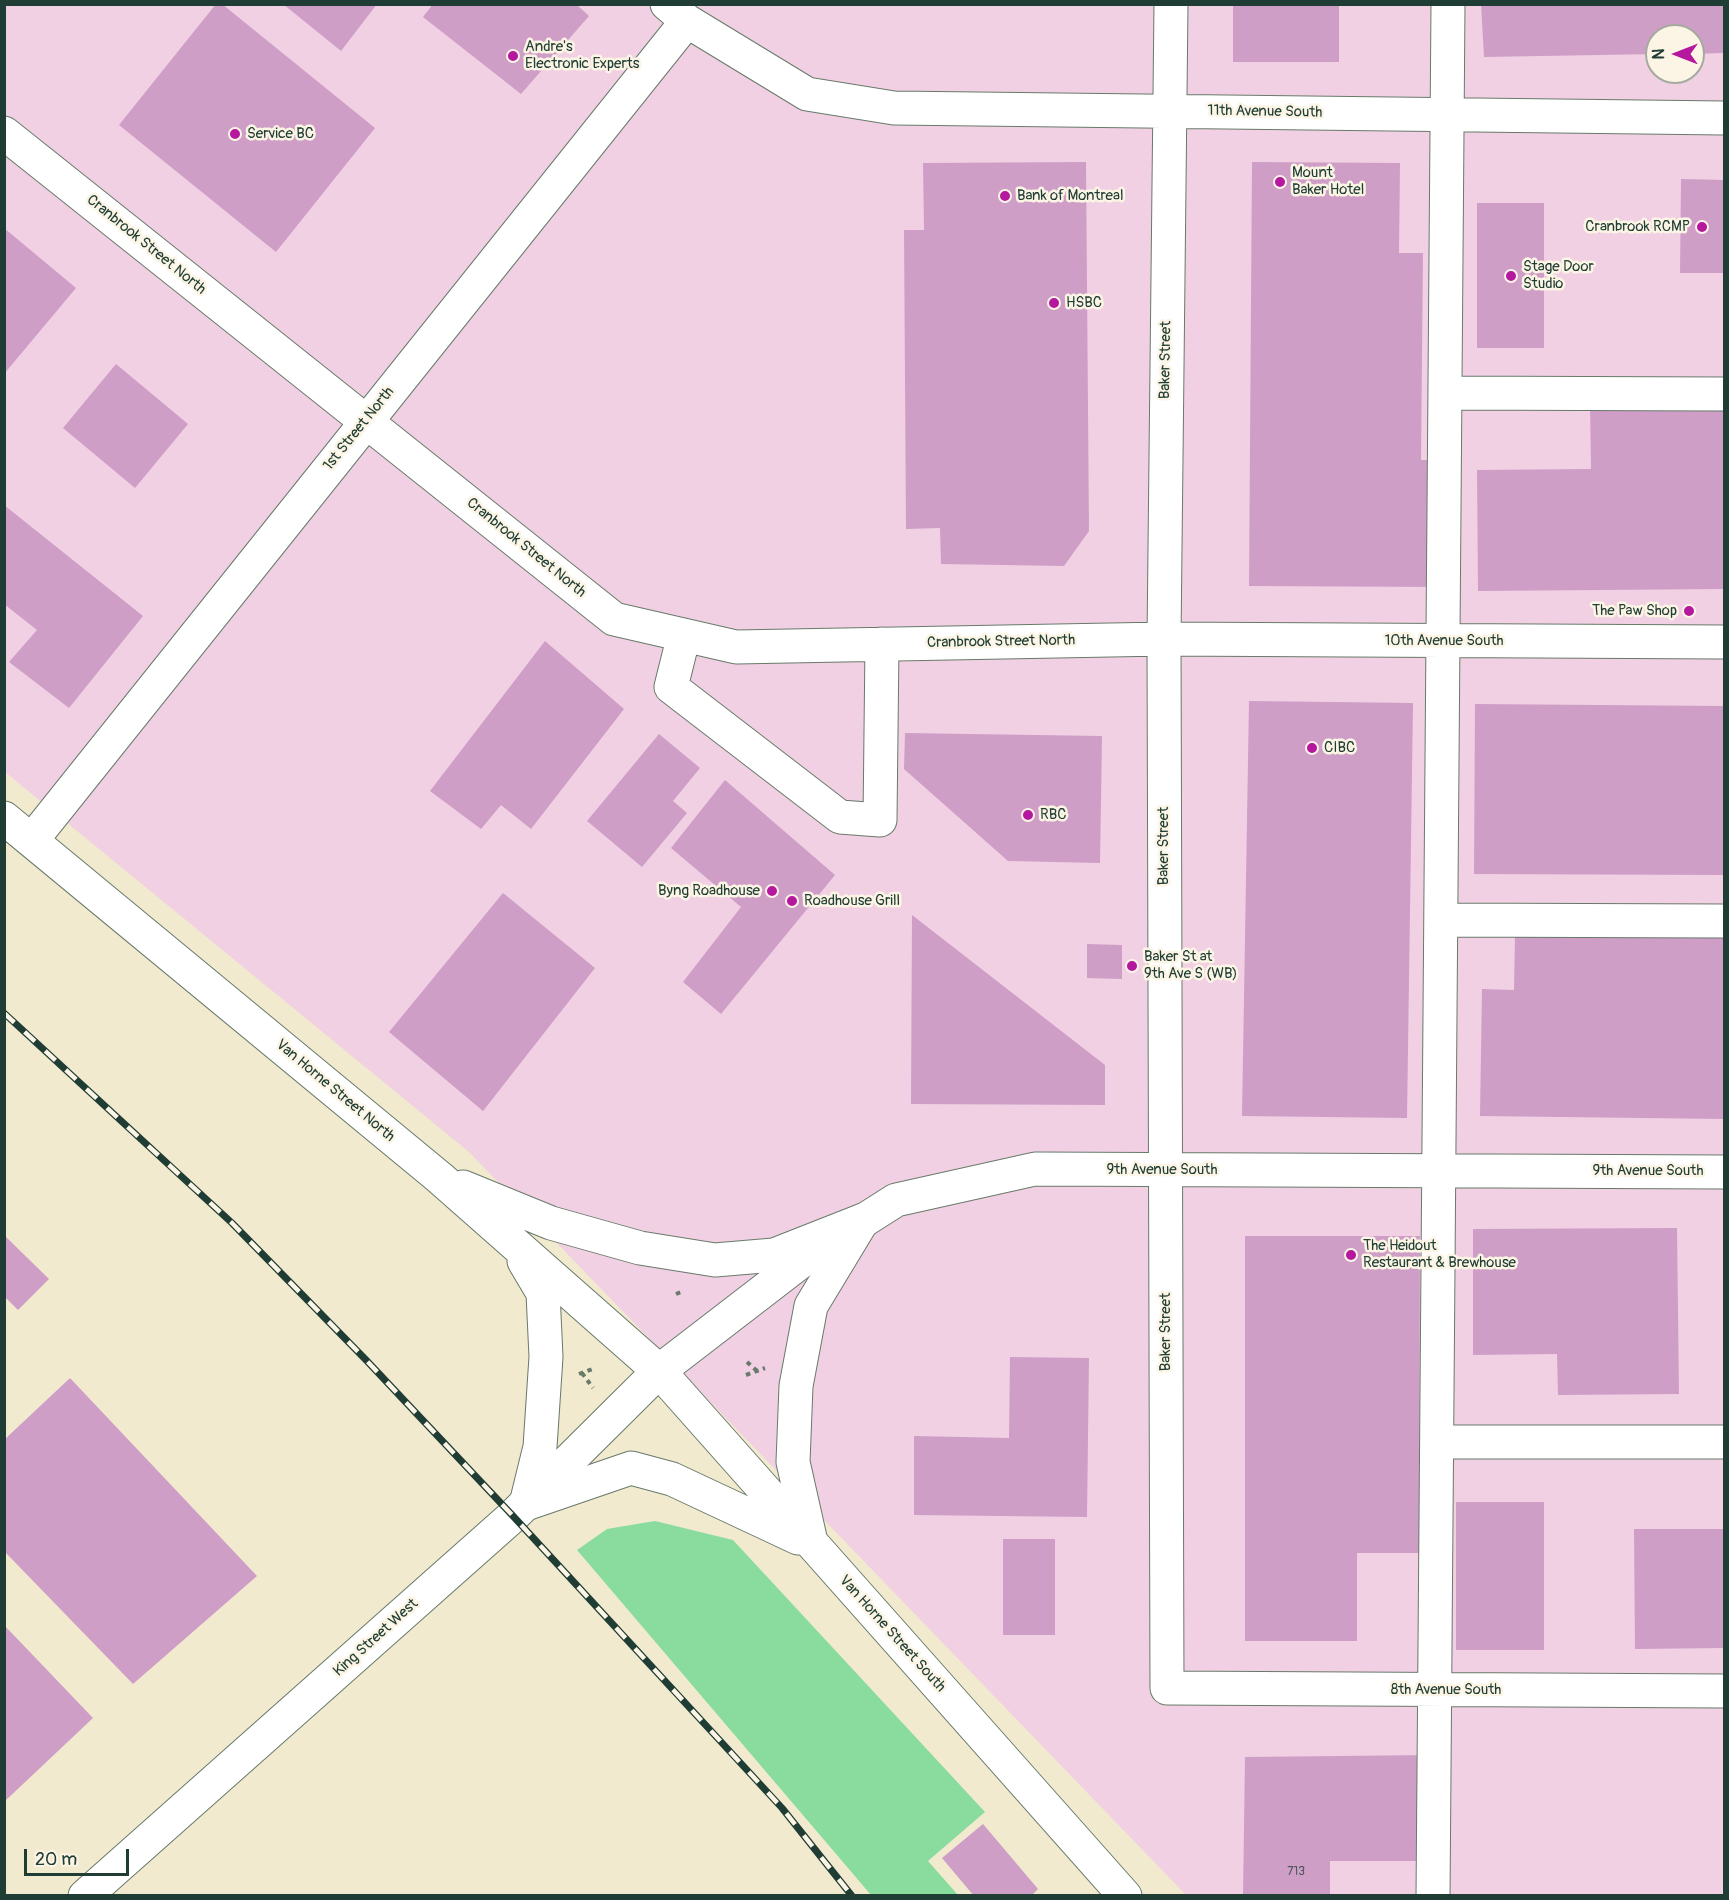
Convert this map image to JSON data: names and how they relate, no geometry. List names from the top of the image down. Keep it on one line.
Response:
{"streets":{"main road":["11th Avenue South","Cranbrook Street North","Baker Street","1st Street North","10th Avenue South","Van Horne Street North","9th Avenue South","Van Horne Street South","King Street West","8th Avenue South"]},"crossings":[["11th Avenue South","Baker Street"],["11th Avenue South","1st Street North"],["Cranbrook Street North","Baker Street"],["Cranbrook Street North","1st Street North"],["Cranbrook Street North","10th Avenue South"],["Baker Street","10th Avenue South"],["Baker Street","9th Avenue South"],["Baker Street","8th Avenue South"],["1st Street North","Van Horne Street North"],["Van Horne Street North","9th Avenue South"],["Van Horne Street North","Van Horne Street South"],["Van Horne Street North","King Street West"],["9th Avenue South","Van Horne Street South"],["9th Avenue South","King Street West"],["Van Horne Street South","King Street West"]],"places":["Andre's Electronic Experts","Service BC","Mount Baker Hotel","Bank of Montreal","Cranbrook RCMP","Stage Door Studio","HSBC","The Paw Shop","CIBC","RBC","Byng Roadhouse","Roadhouse Grill","Baker St at 9th Ave S (WB)","The Heidout Restaurant & Brewhouse"],"house_numbers":["713"],"scale_bar":"20 m","north":"left"}
